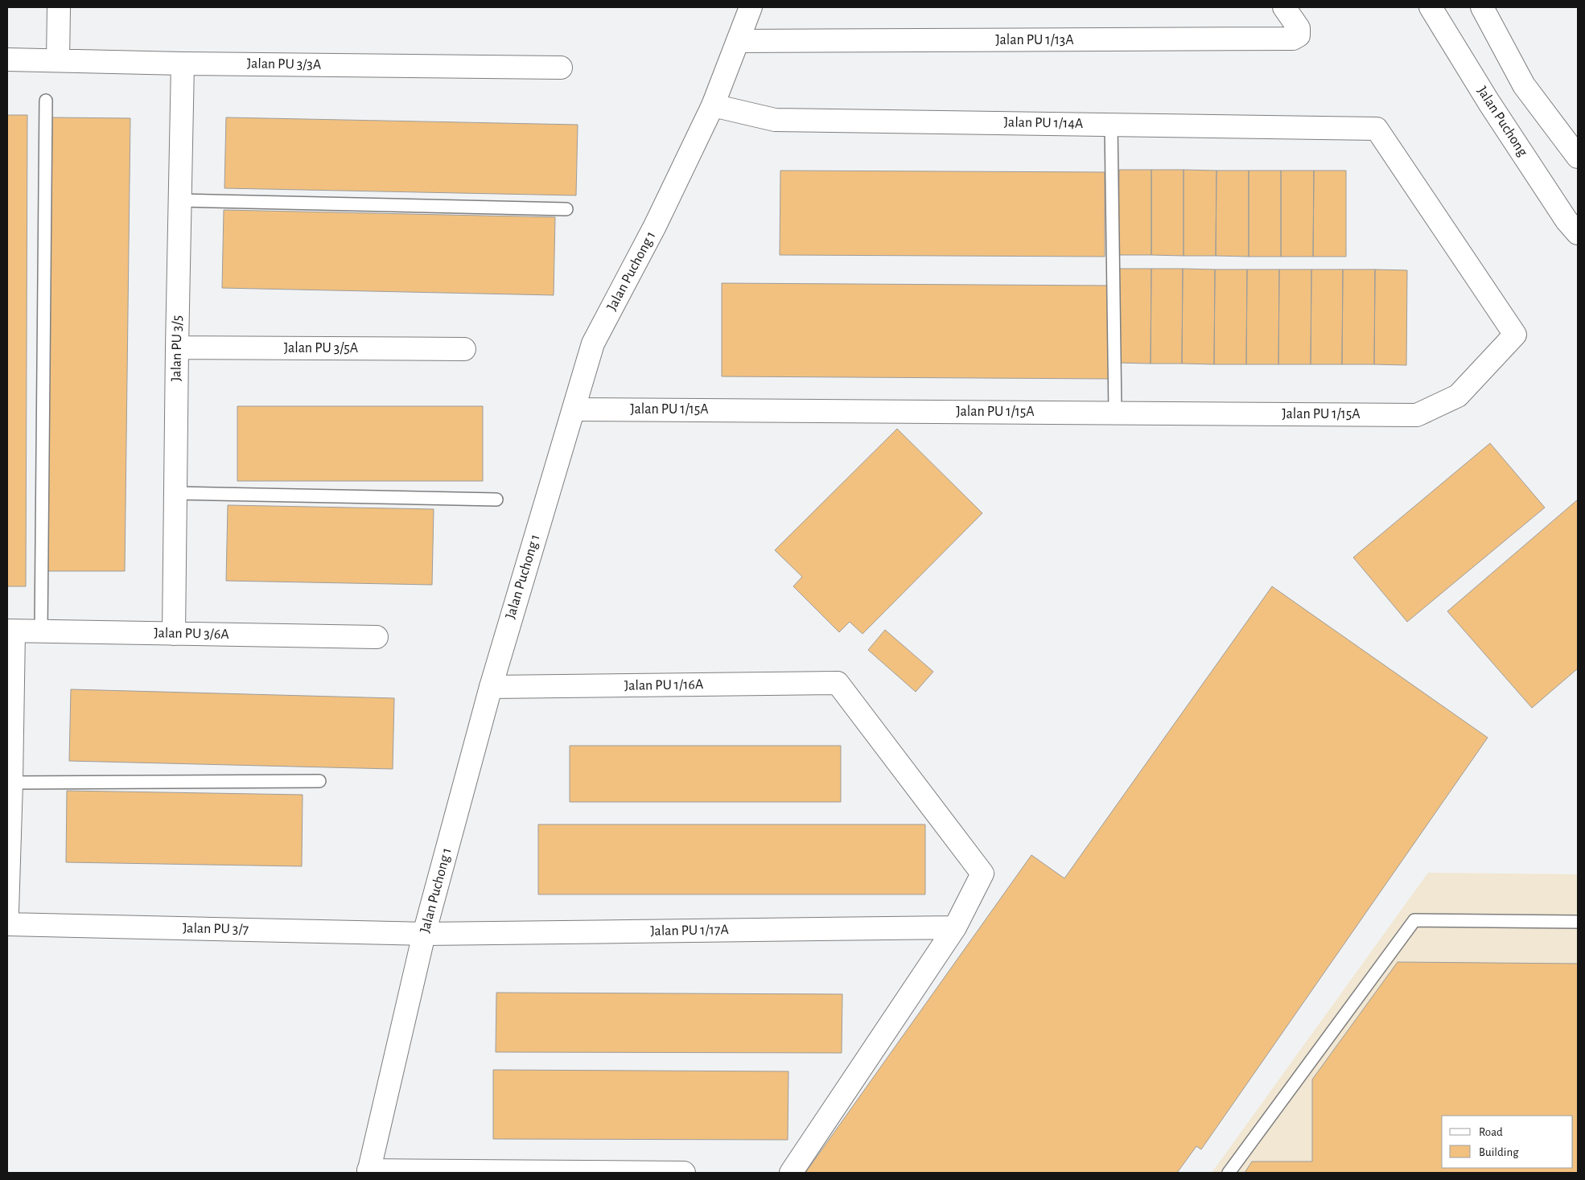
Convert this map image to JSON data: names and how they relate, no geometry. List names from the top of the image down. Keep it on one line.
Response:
{"streets":{"street":["Jalan PU 1/13A","Jalan PU 3/3A","Jalan Puchong","Jalan PU 1/14A","Jalan Puchong 1","Jalan PU 3/5","Jalan PU 3/5A","Jalan PU 1/15A","Jalan PU 3/6A","Jalan PU 1/16A","Jalan PU 3/7","Jalan PU 1/17A"]},"crossings":[["Jalan PU 1/13A","Jalan Puchong 1"],["Jalan PU 3/3A","Jalan PU 3/5"],["Jalan PU 1/14A","Jalan Puchong 1"],["Jalan PU 1/14A","Jalan PU 1/15A"],["Jalan Puchong 1","Jalan PU 1/15A"],["Jalan Puchong 1","Jalan PU 1/16A"],["Jalan Puchong 1","Jalan PU 3/7"],["Jalan Puchong 1","Jalan PU 1/17A"],["Jalan PU 3/5","Jalan PU 3/5A"],["Jalan PU 3/5","Jalan PU 3/6A"],["Jalan PU 1/16A","Jalan PU 1/17A"],["Jalan PU 3/7","Jalan PU 1/17A"]],"legend":["Road","Building"]}
